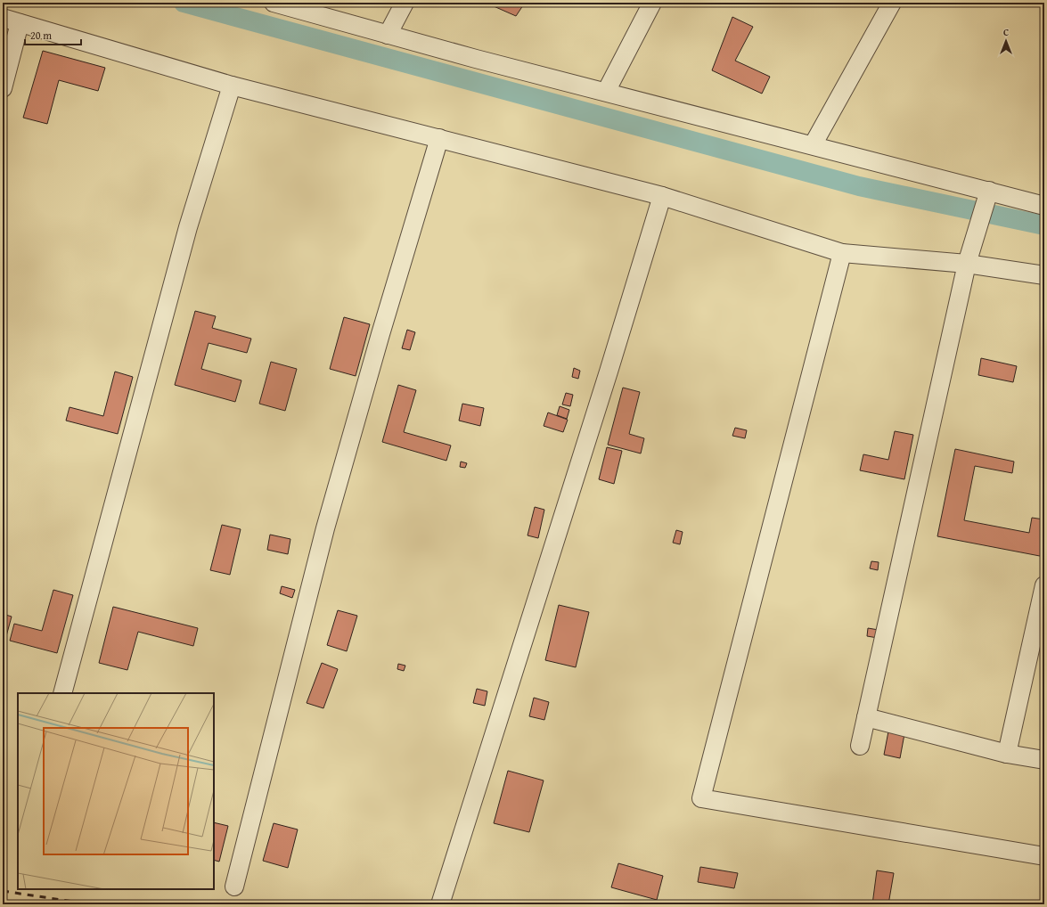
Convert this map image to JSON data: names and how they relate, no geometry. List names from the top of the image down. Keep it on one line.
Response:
{"scale_bar":"20 m","north":"top"}
